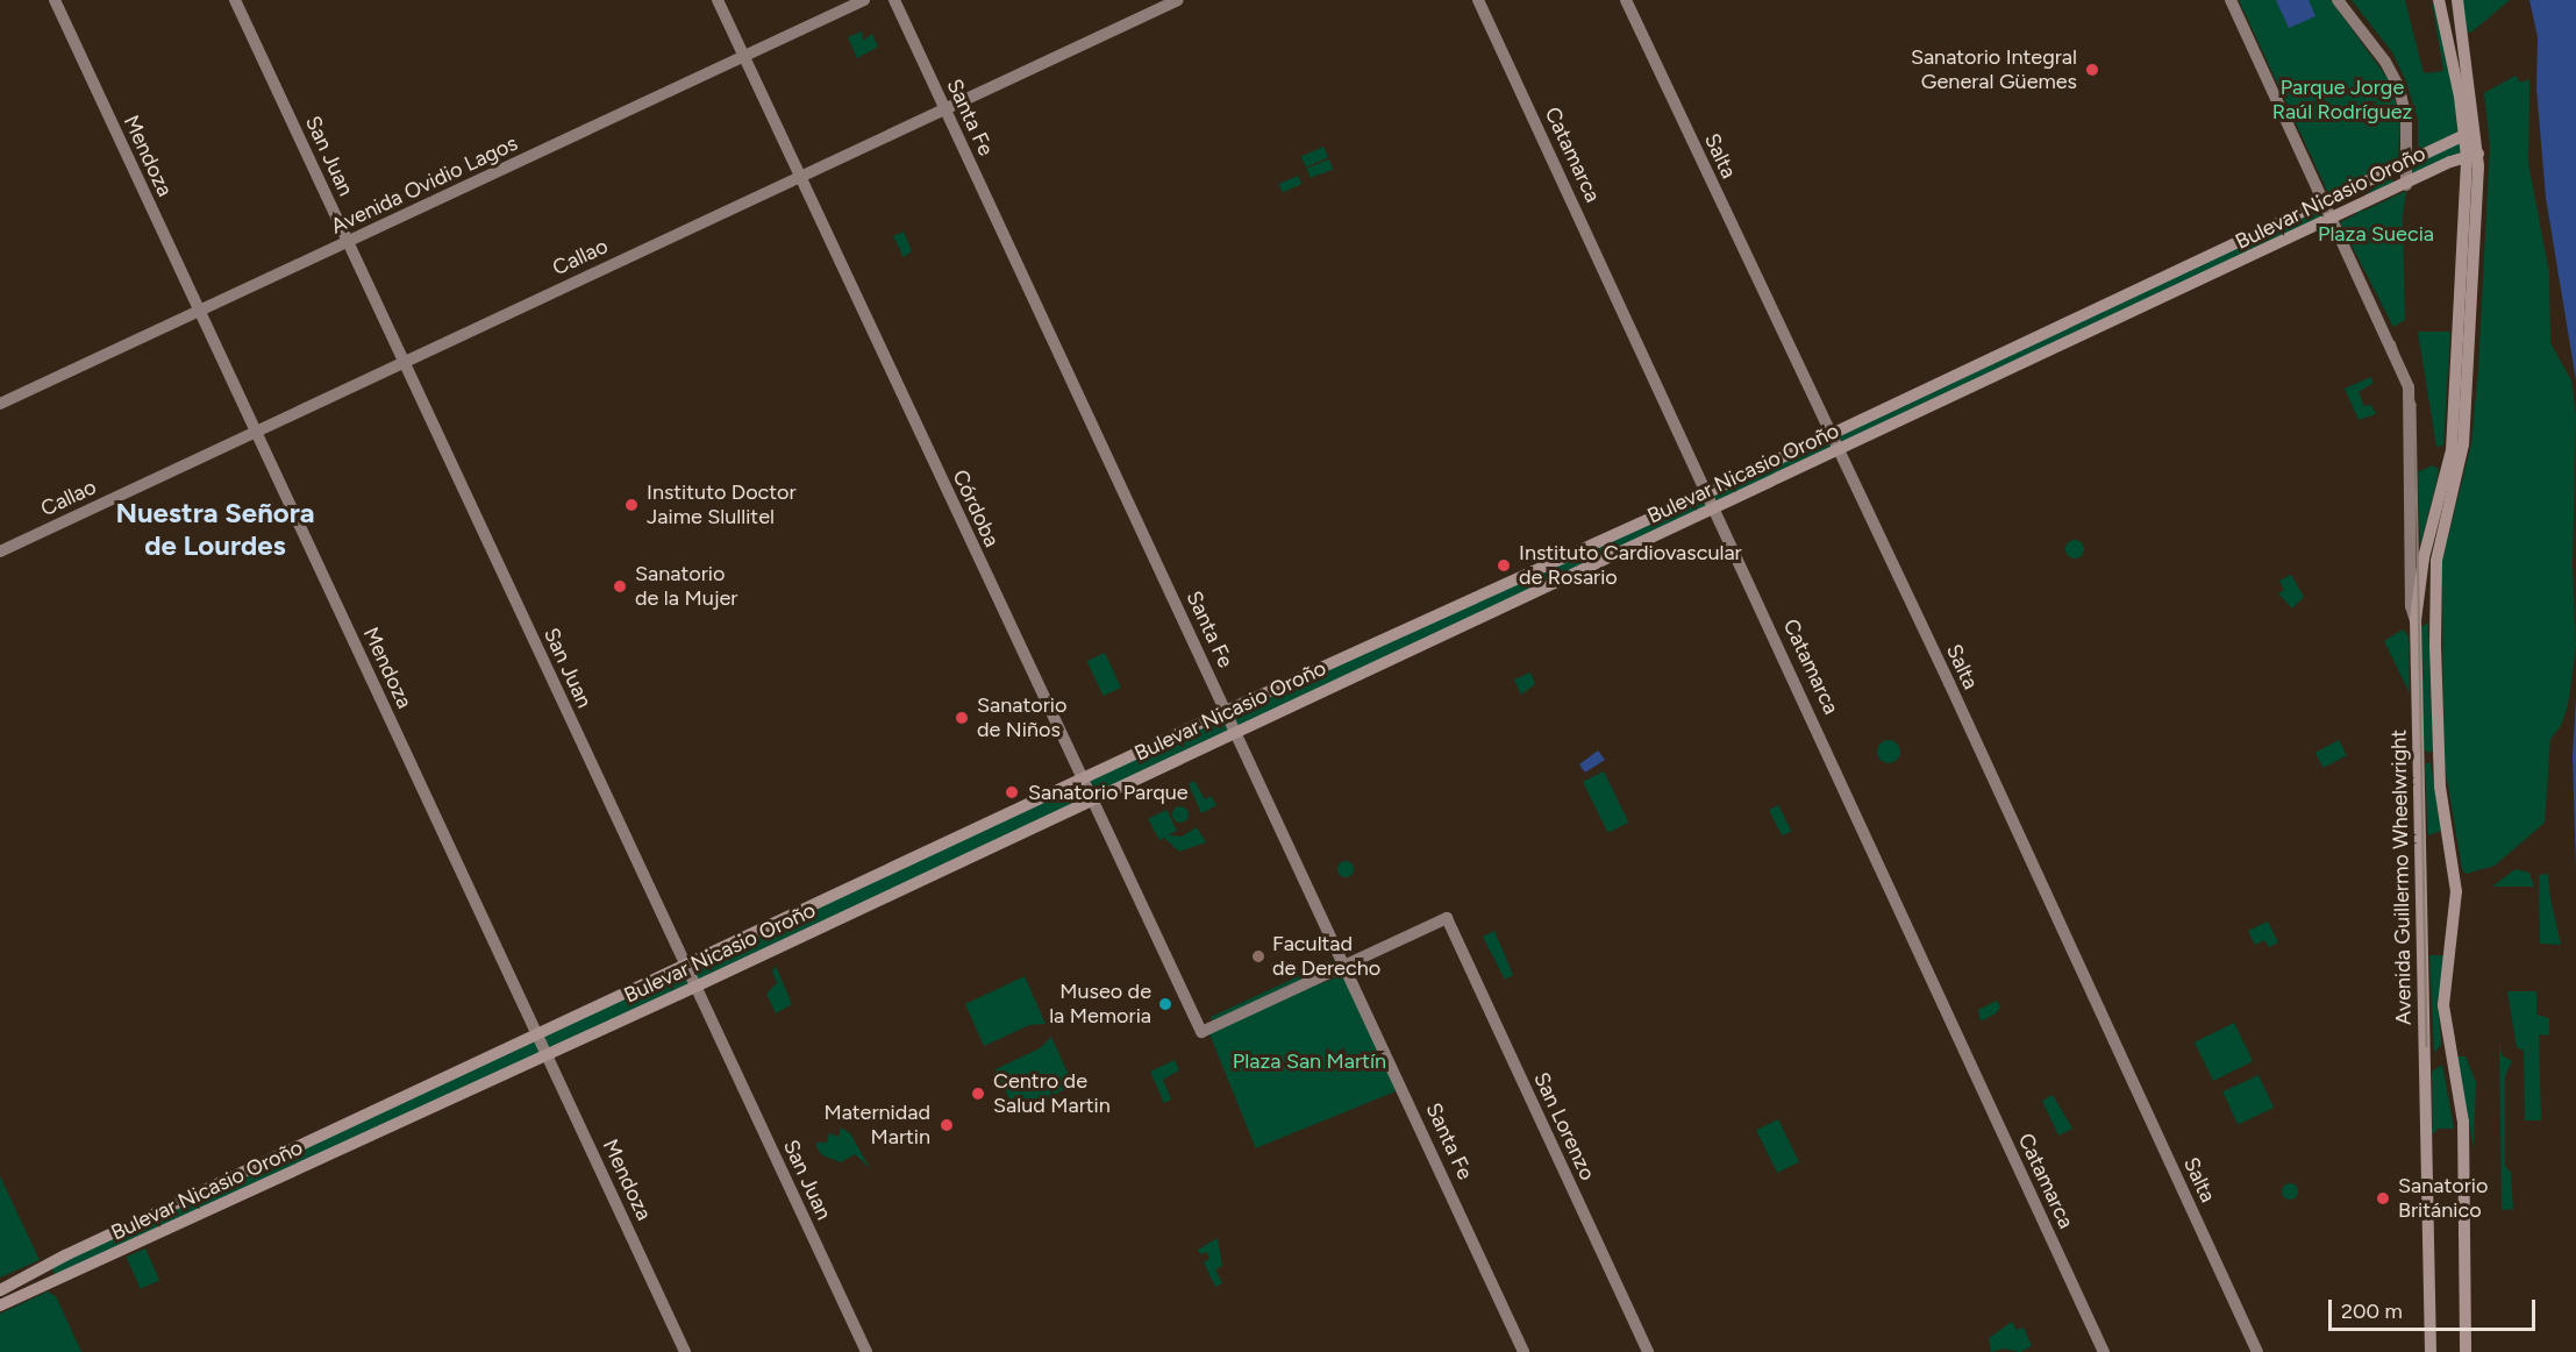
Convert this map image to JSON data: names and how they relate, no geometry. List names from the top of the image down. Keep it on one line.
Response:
{"streets":{"main road":["Santa Fe","Catamarca","Mendoza","San Juan","Salta","Avenida Ovidio Lagos","Bulevar Nicasio Oroño","Callao","Córdoba","Avenida Guillermo Wheelwright","San Lorenzo"]},"crossings":[["Santa Fe","Bulevar Nicasio Oroño"],["Santa Fe","Callao"],["Santa Fe","Córdoba"],["Santa Fe","San Lorenzo"],["Catamarca","Bulevar Nicasio Oroño"],["Mendoza","Avenida Ovidio Lagos"],["Mendoza","Bulevar Nicasio Oroño"],["Mendoza","Callao"],["San Juan","Avenida Ovidio Lagos"],["San Juan","Bulevar Nicasio Oroño"],["San Juan","Callao"],["Salta","Bulevar Nicasio Oroño"],["Avenida Ovidio Lagos","Córdoba"],["Bulevar Nicasio Oroño","Córdoba"],["Bulevar Nicasio Oroño","Avenida Guillermo Wheelwright"],["Callao","Córdoba"],["Córdoba","San Lorenzo"]],"districts":["Nuestra Señora de Lourdes"],"parks":["Parque Jorge Raúl Rodríguez","Plaza Suecia","Plaza San Martín"],"places":["Sanatorio Integral General Güemes","Instituto Doctor Jaime Slullitel","Instituto Cardiovascular de Rosario","Sanatorio de la Mujer","Sanatorio de Niños","Sanatorio Parque","Facultad de Derecho","Museo de la Memoria","Centro de Salud Martin","Maternidad Martin","Sanatorio Británico"],"scale_bar":"200 m"}
